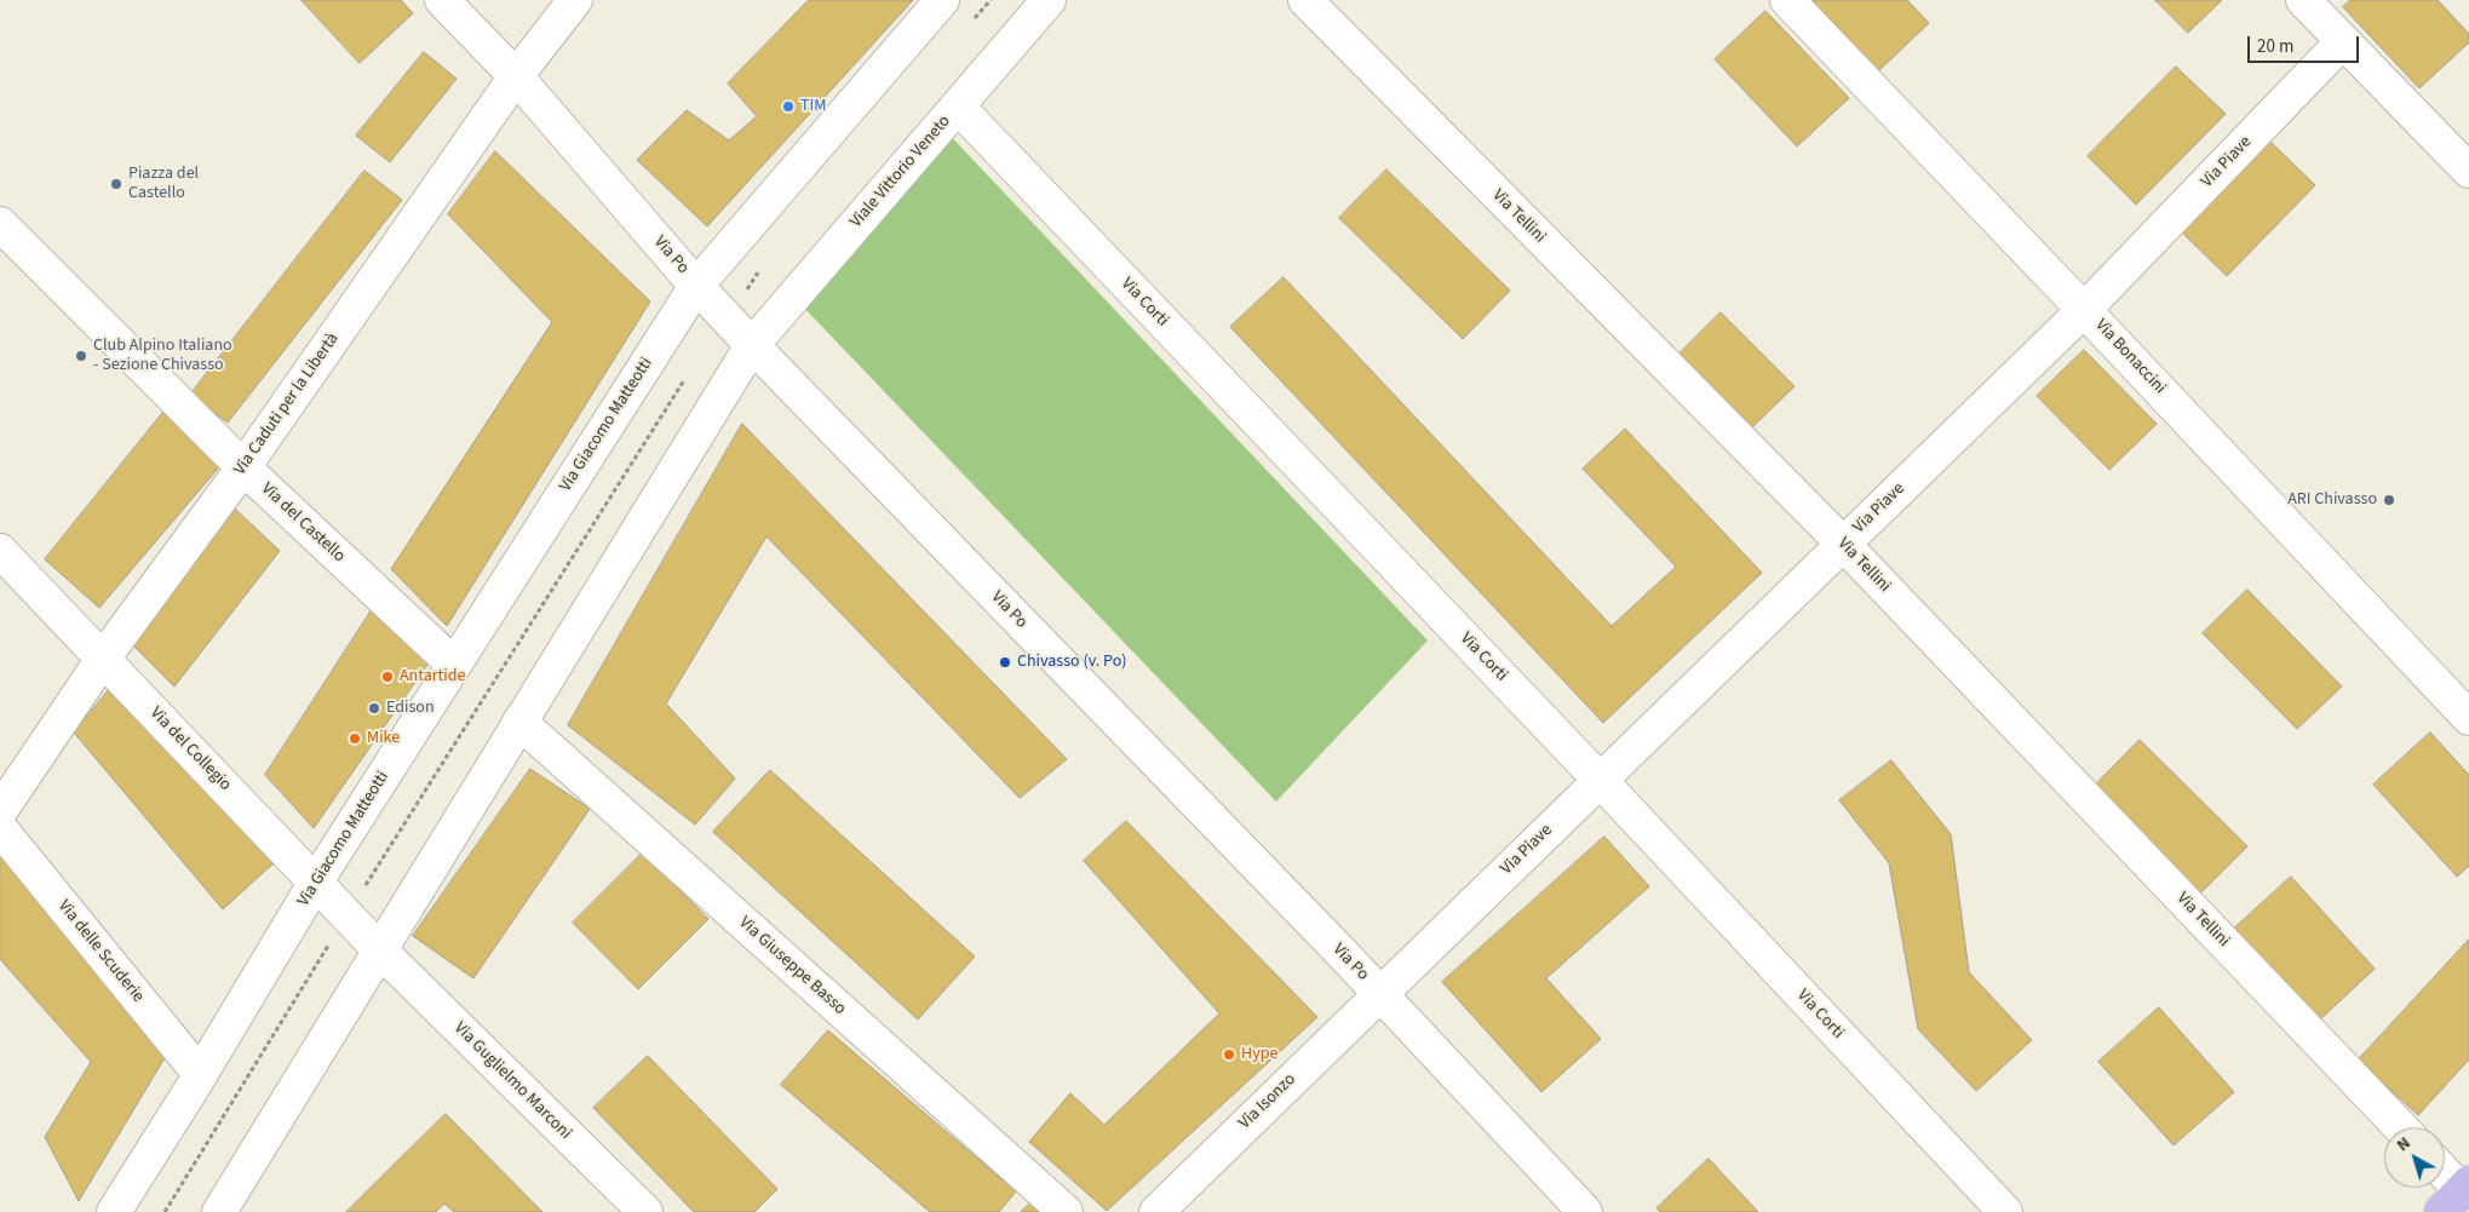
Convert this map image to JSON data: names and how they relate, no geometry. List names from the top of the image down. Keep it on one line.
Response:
{"streets":{"street":["Via Piave","Viale Vittorio Veneto","Via Tellini","Via Po","Via Corti","Via Bonaccini","Via Caduti per la Libertà","Via Giacomo Matteotti","Via del Castello","Via del Collegio","Via delle Scuderie","Via Giuseppe Basso","Via Guglielmo Marconi","Via Isonzo"]},"crossings":[["Via Piave","Via Tellini"],["Via Piave","Via Po"],["Via Piave","Via Corti"],["Via Piave","Via Bonaccini"],["Via Piave","Via Isonzo"],["Viale Vittorio Veneto","Via Po"],["Viale Vittorio Veneto","Via Corti"],["Via Po","Via Caduti per la Libertà"],["Via Po","Via Giacomo Matteotti"],["Via Po","Via Isonzo"],["Via Caduti per la Libertà","Via del Castello"],["Via Caduti per la Libertà","Via del Collegio"],["Via Giacomo Matteotti","Via del Castello"],["Via Giacomo Matteotti","Via del Collegio"],["Via Giacomo Matteotti","Via delle Scuderie"],["Via del Collegio","Via Guglielmo Marconi"]],"places":["TIM","Piazza del Castello","Club Alpino Italiano - Sezione Chivasso","ARI Chivasso","Chivasso (v. Po)","Antartide","Edison","Mike","Hype"],"scale_bar":"20 m","north":"top left"}
